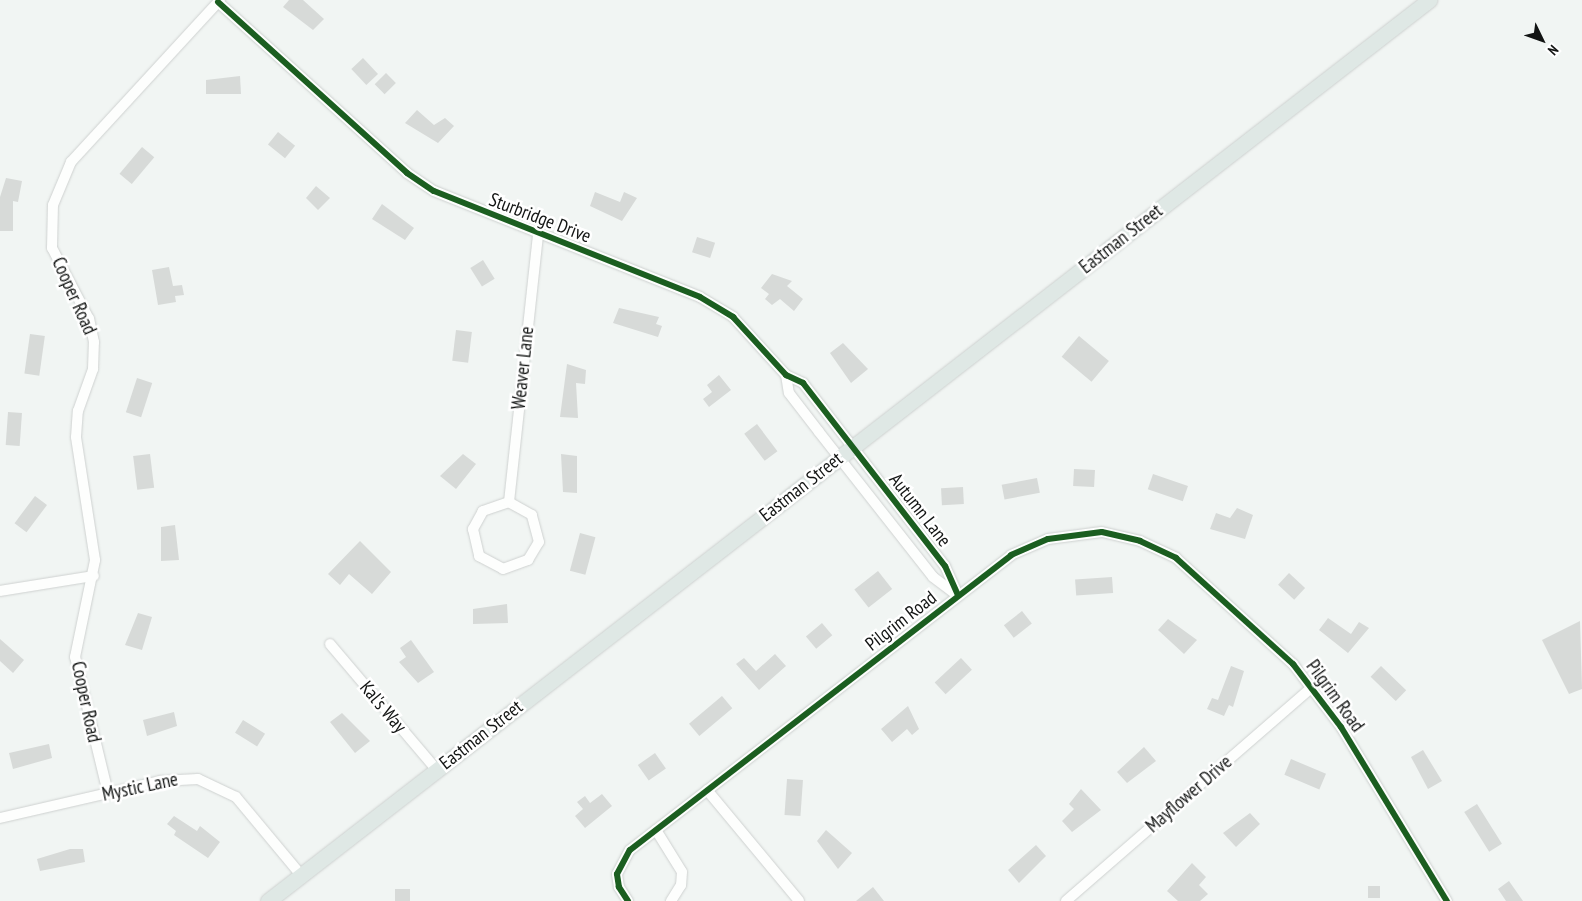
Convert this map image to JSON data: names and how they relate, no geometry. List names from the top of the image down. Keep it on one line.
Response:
{"streets":{"main road":["Eastman Street"],"street":["Sturbridge Drive","Cooper Road","Weaver Lane","Autumn Lane","Pilgrim Road","Kal's Way","Mystic Lane","Mayflower Drive"]},"crossings":[["Sturbridge Drive","Eastman Street"],["Sturbridge Drive","Cooper Road"],["Sturbridge Drive","Weaver Lane"],["Sturbridge Drive","Autumn Lane"],["Eastman Street","Autumn Lane"],["Eastman Street","Kal's Way"],["Eastman Street","Mystic Lane"],["Cooper Road","Mystic Lane"],["Autumn Lane","Pilgrim Road"],["Pilgrim Road","Mayflower Drive"]],"north":"bottom right"}
